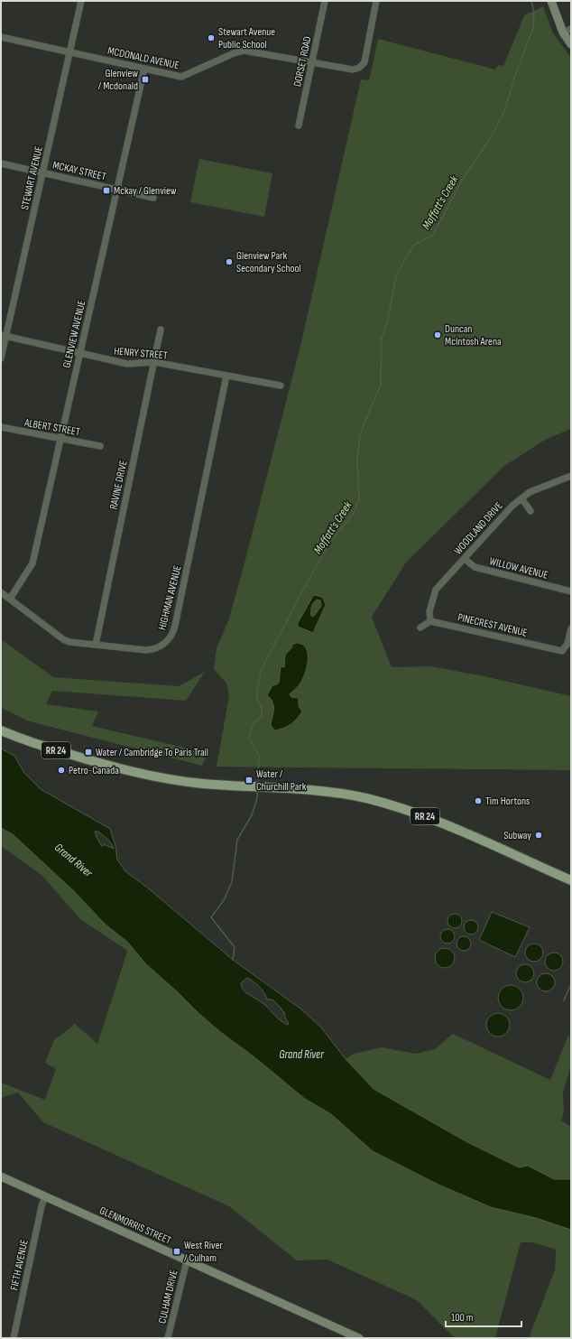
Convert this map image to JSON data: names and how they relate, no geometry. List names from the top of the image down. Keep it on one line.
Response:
{"streets":{"main road":["RR 24"],"street":["MCDONALD AVENUE","DORSET ROAD","MCKAY STREET","STEWART AVENUE","GLENVIEW AVENUE","HENRY STREET","ALBERT STREET","RAVINE DRIVE","WOODLAND DRIVE","WILLOW AVENUE","HIGHMAN AVENUE","PINECREST AVENUE","GLENMORRIS STREET","FIFTH AVENUE","CULHAM DRIVE"]},"crossings":[["MCDONALD AVENUE","DORSET ROAD"],["MCDONALD AVENUE","STEWART AVENUE"],["MCDONALD AVENUE","GLENVIEW AVENUE"],["MCKAY STREET","STEWART AVENUE"],["MCKAY STREET","GLENVIEW AVENUE"],["STEWART AVENUE","HENRY STREET"],["GLENVIEW AVENUE","HENRY STREET"],["GLENVIEW AVENUE","ALBERT STREET"],["GLENVIEW AVENUE","HIGHMAN AVENUE"],["HENRY STREET","RAVINE DRIVE"],["HENRY STREET","HIGHMAN AVENUE"],["RAVINE DRIVE","HIGHMAN AVENUE"],["WOODLAND DRIVE","WILLOW AVENUE"],["WOODLAND DRIVE","PINECREST AVENUE"],["GLENMORRIS STREET","FIFTH AVENUE"],["GLENMORRIS STREET","CULHAM DRIVE"]],"water":["Moffatt's Creek","Grand River"],"places":{"other":["Stewart Avenue Public School","Glenview Park Secondary School","Duncan McIntosh Arena","Petro-Canada","Tim Hortons","Subway"],"transit":["Glenview / Mcdonald","Mckay / Glenview","Water / Cambridge To Paris Trail","Water / Churchill Park","West River / Culham"]},"scale_bar":"100 m"}
